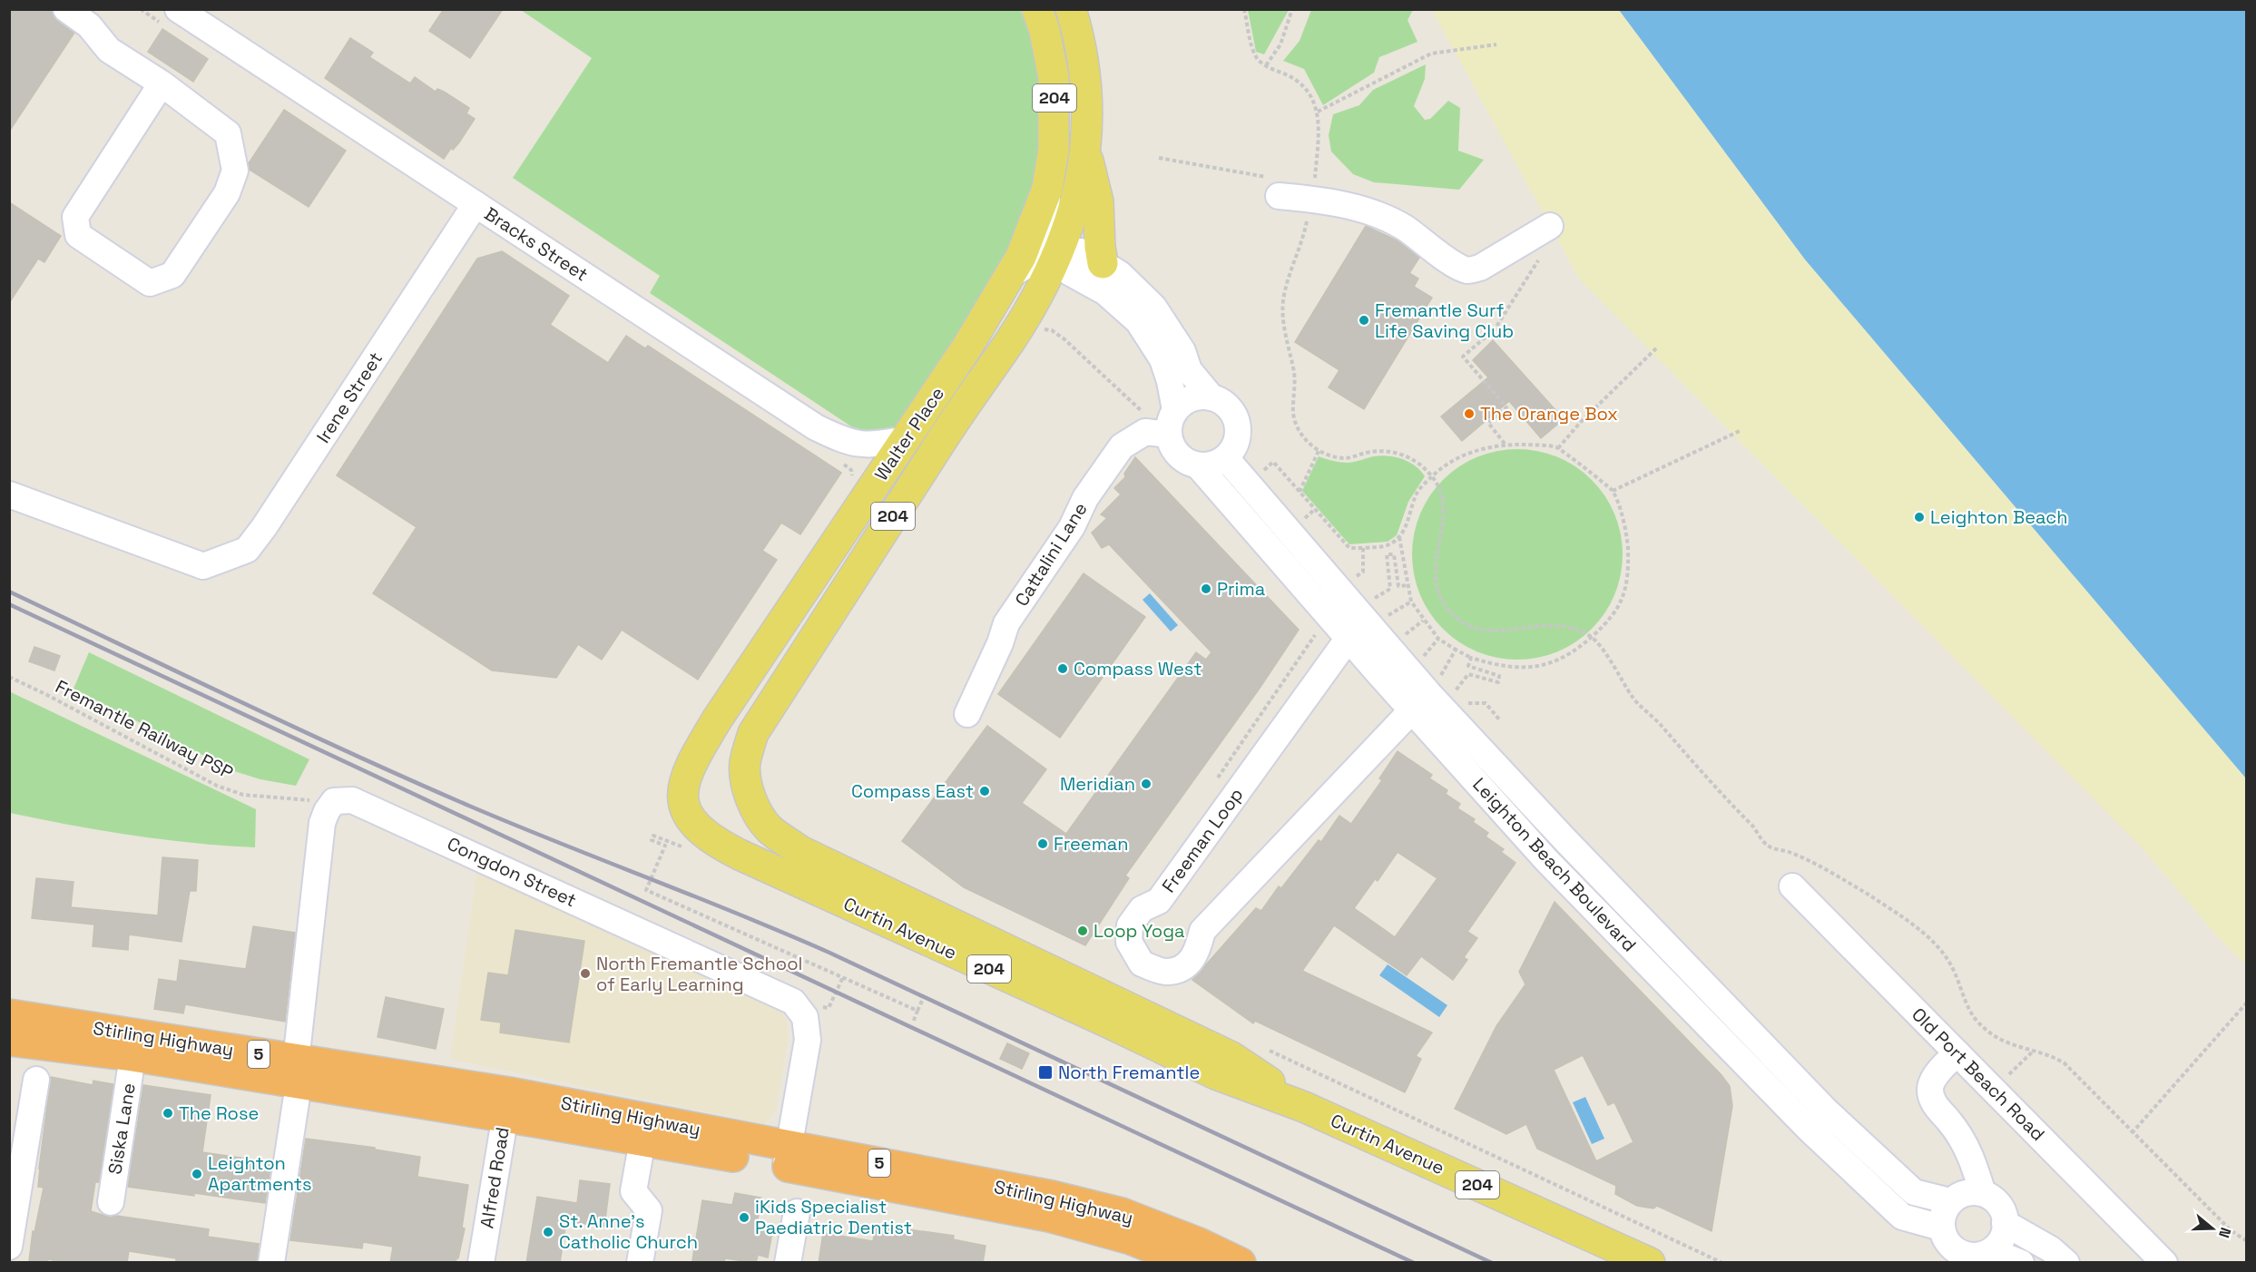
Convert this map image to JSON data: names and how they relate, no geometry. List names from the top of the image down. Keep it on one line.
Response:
{"streets":{"highway":["Stirling Highway","5"],"main road":["204","Walter Place","Curtin Avenue"],"street":["Bracks Street","Irene Street","Cattalini Lane","Freeman Loop","Leighton Beach Boulevard","Congdon Street","Old Port Beach Road","Siska Lane","Alfred Road"],"path":["Fremantle Railway PSP"]},"crossings":[["204","Walter Place"],["Bracks Street","Irene Street"],["Bracks Street","Walter Place"],["Walter Place","Curtin Avenue"],["Cattalini Lane","Leighton Beach Boulevard"],["Fremantle Railway PSP","Congdon Street"],["Freeman Loop","Leighton Beach Boulevard"],["Congdon Street","Stirling Highway"],["Stirling Highway","Siska Lane"],["Stirling Highway","Alfred Road"]],"places":{"other":["Fremantle Surf Life Saving Club","The Orange Box","Leighton Beach","Prima","Compass West","Meridian","Compass East","Freeman","Loop Yoga","North Fremantle School of Early Learning","The Rose","Leighton Apartments","iKids Specialist Paediatric Dentist","St. Anne's Catholic Church"],"transit":["North Fremantle"]},"north":"right"}
